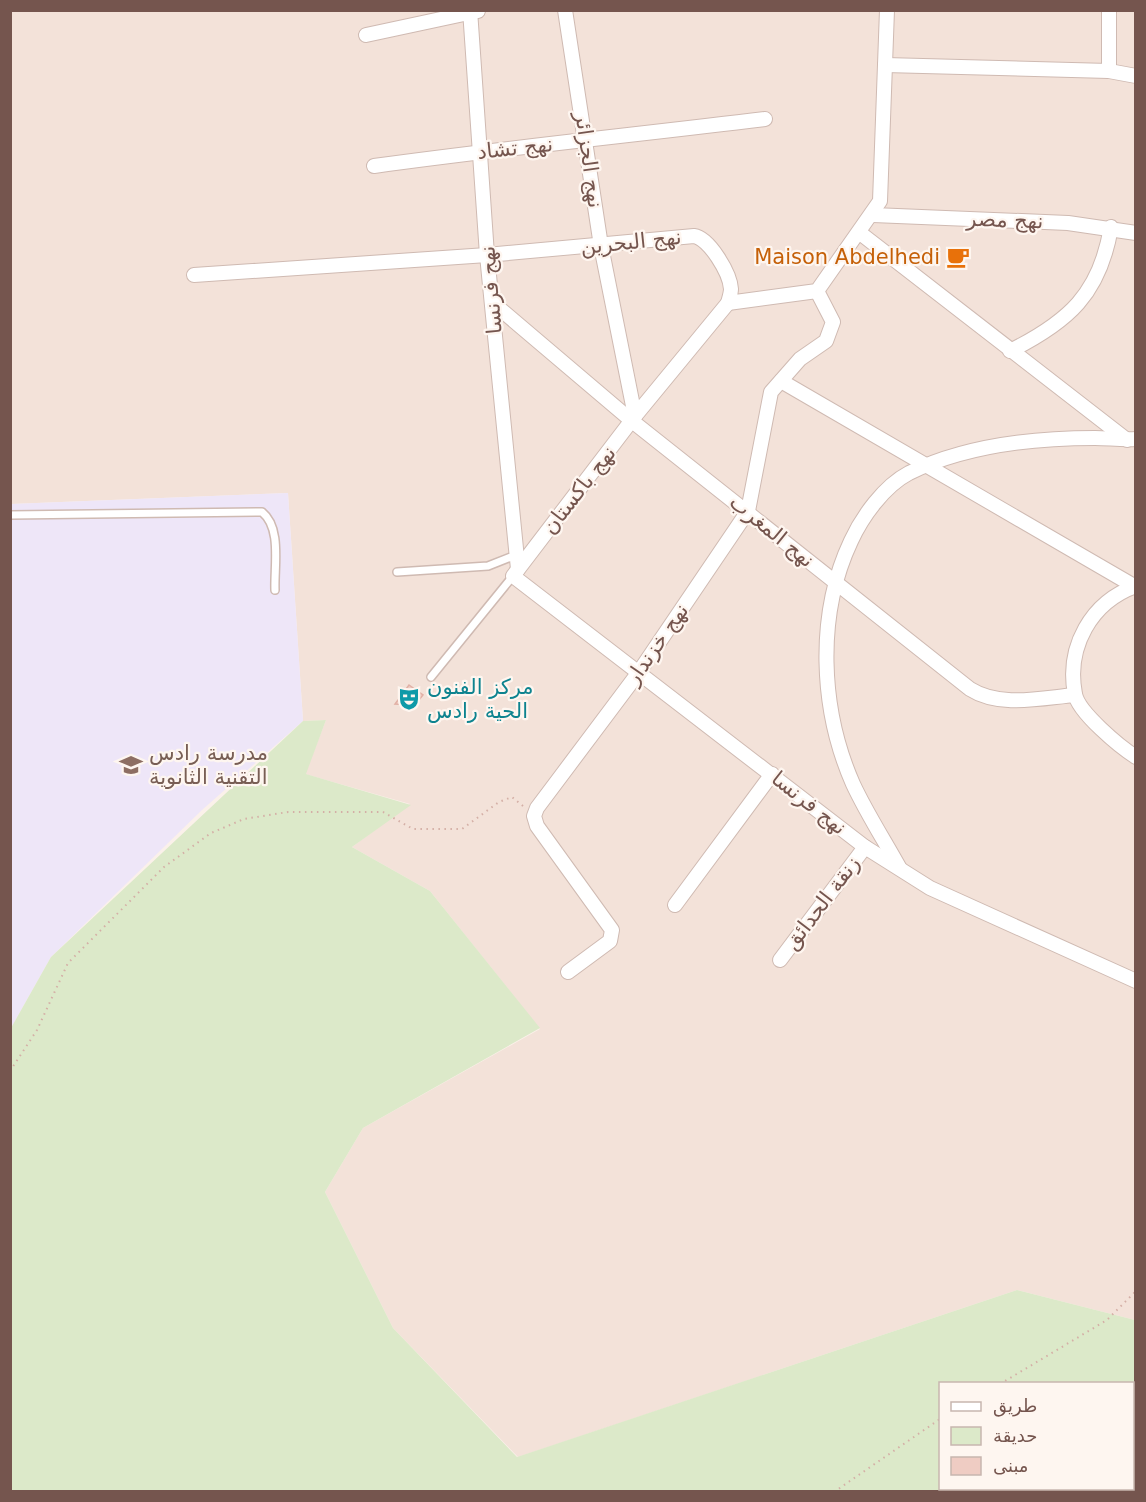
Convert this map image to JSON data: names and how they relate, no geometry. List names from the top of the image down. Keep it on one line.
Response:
{"streets":{"street":["نهج تشاد","نهج الجزائر","نهج مصر","نهج البحرين","نهج فرنسا","نهج باكستان","نهج المغرب","نهج خزندار","زنقة الحدائق"]},"crossings":[["نهج تشاد","نهج الجزائر"],["نهج تشاد","نهج فرنسا"],["نهج الجزائر","نهج البحرين"],["نهج الجزائر","نهج باكستان"],["نهج الجزائر","نهج المغرب"],["نهج البحرين","نهج فرنسا"],["نهج البحرين","نهج باكستان"],["نهج فرنسا","نهج باكستان"],["نهج فرنسا","نهج المغرب"],["نهج فرنسا","نهج خزندار"],["نهج فرنسا","زنقة الحدائق"],["نهج باكستان","نهج المغرب"],["نهج المغرب","نهج خزندار"]],"places":{"cafe":["Maison Abdelhedi"],"theatre":["مركز الفنون الحية رادس"],"school or university":["مدرسة رادس التقنية الثانوية"]},"legend":["طريق","حديقة","مبنى"]}
